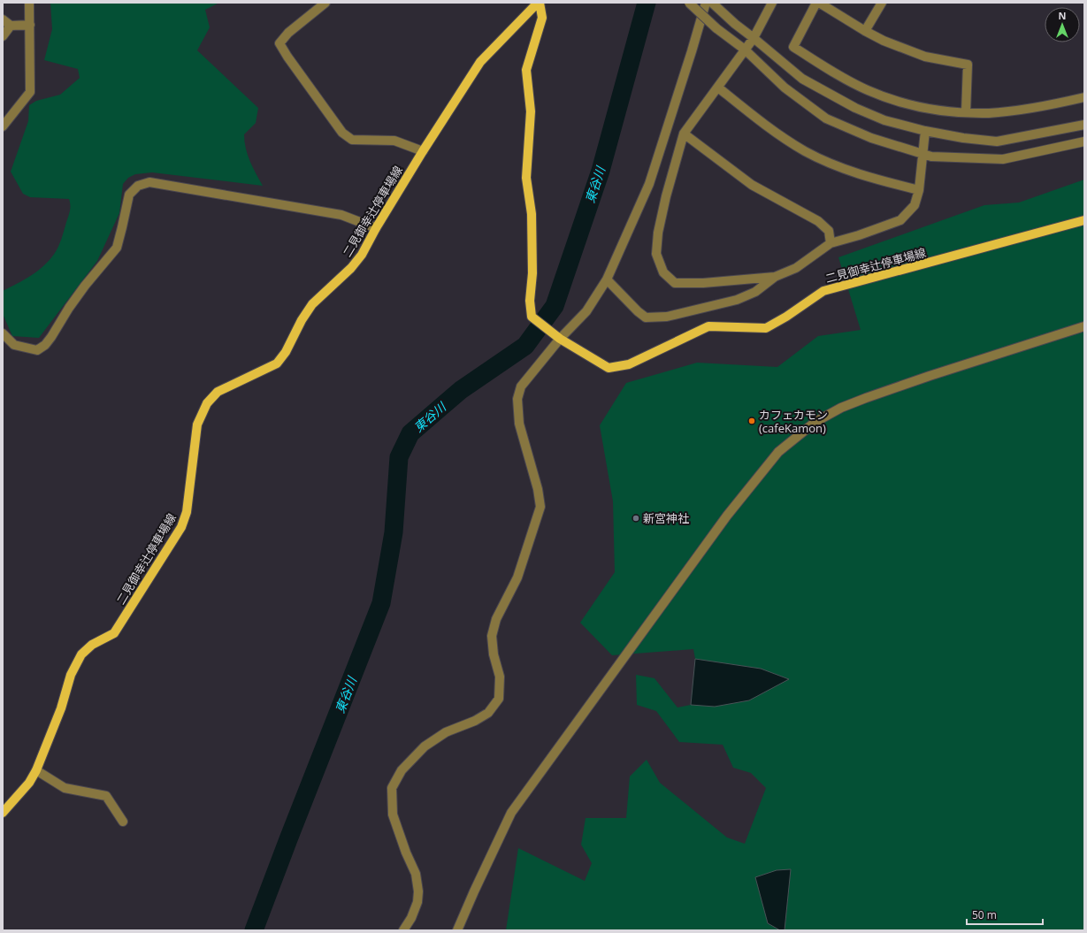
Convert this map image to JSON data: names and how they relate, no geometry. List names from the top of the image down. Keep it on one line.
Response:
{"streets":{"main road":["二見御幸辻停車場線"]},"water":["東谷川"],"places":["カフェカモン (cafeKamon)","新宮神社"],"scale_bar":"50 m","north":"top"}
